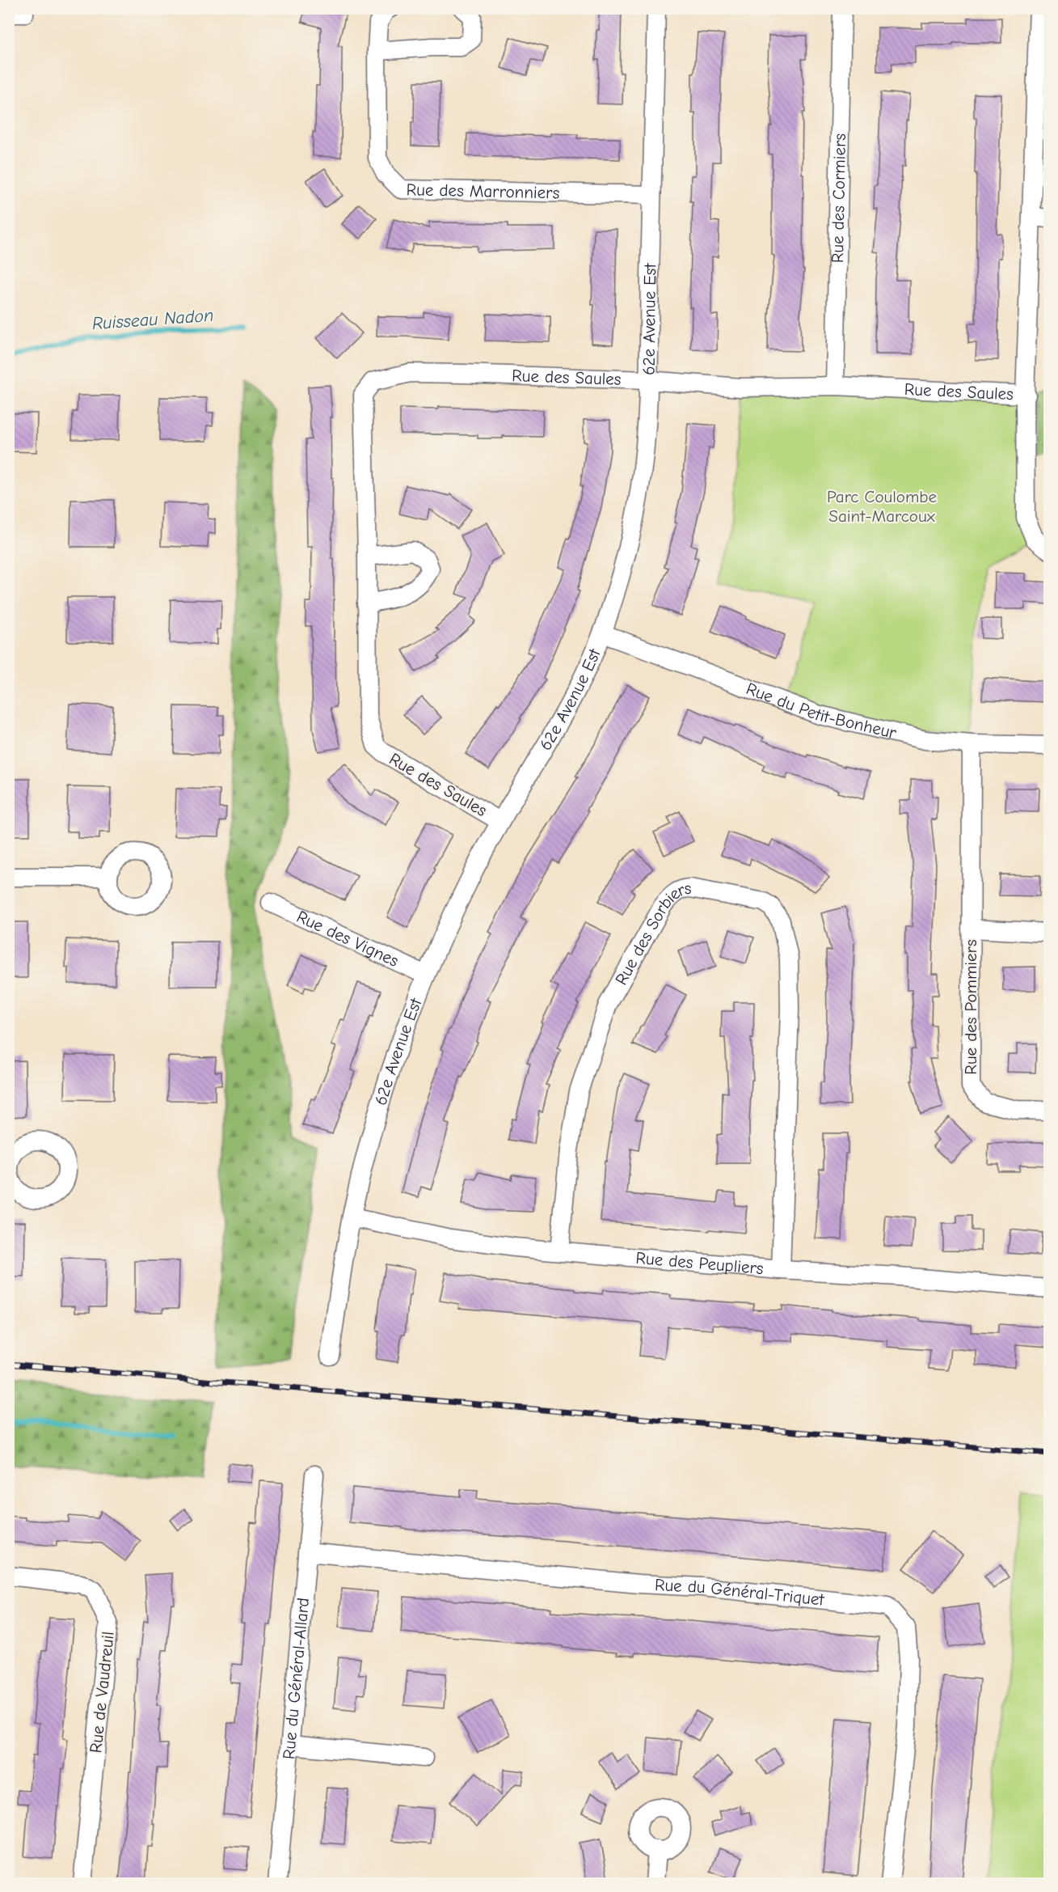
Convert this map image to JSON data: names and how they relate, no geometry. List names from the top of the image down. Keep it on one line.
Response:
{"streets":{"street":["Rue des Marronniers","Rue des Cormiers","62e Avenue Est","Rue des Saules","Rue du Petit-Bonheur","Rue des Vignes","Rue des Sorbiers","Rue des Pommiers","Rue des Peupliers","Rue du Général-Triquet","Rue du Général-Allard","Rue de Vaudreuil"]},"crossings":[["Rue des Marronniers","62e Avenue Est"],["Rue des Cormiers","Rue des Saules"],["62e Avenue Est","Rue des Saules"],["62e Avenue Est","Rue du Petit-Bonheur"],["62e Avenue Est","Rue des Vignes"],["62e Avenue Est","Rue des Peupliers"],["Rue du Petit-Bonheur","Rue des Pommiers"],["Rue des Sorbiers","Rue des Peupliers"],["Rue du Général-Triquet","Rue du Général-Allard"]],"water":["Ruisseau Nadon"],"parks":["Parc Coulombe Saint-Marcoux"]}
